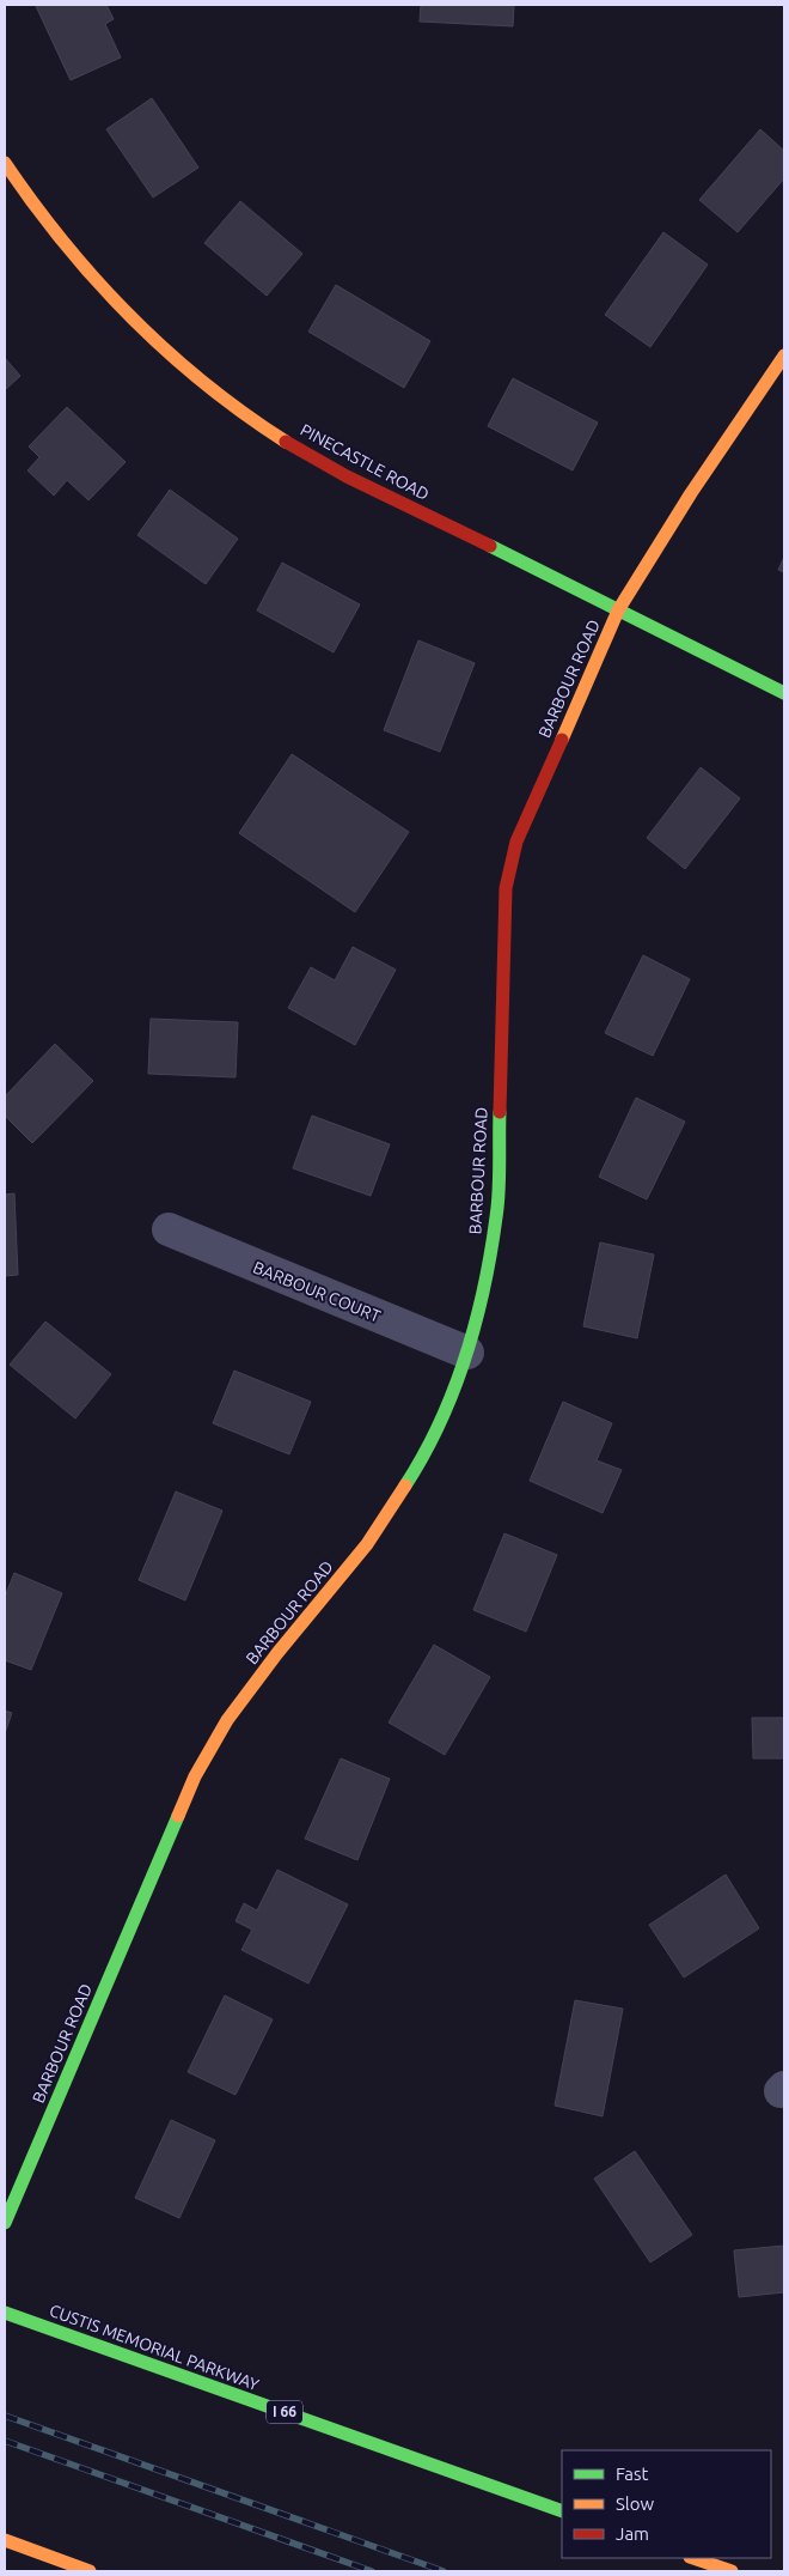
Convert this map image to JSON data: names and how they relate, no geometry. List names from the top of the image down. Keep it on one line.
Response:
{"streets":{"main road":["PINECASTLE ROAD","BARBOUR ROAD","CUSTIS MEMORIAL PARKWAY","I 66"],"street":["BARBOUR COURT"]},"crossings":[["PINECASTLE ROAD","BARBOUR ROAD"],["BARBOUR ROAD","BARBOUR COURT"]],"legend":["Fast","Slow","Jam"]}
